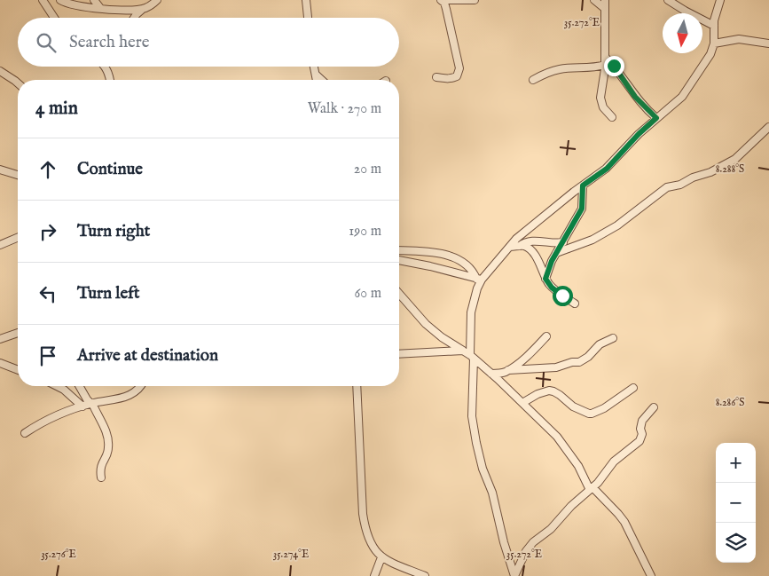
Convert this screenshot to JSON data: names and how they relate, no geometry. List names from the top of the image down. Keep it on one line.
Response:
{"north":"bottom","page":{"search":"Search here","heading":["4 min","Walk · 270 m"],"list":[["Continue","20 m"],["Turn right","190 m"],["Turn left","60 m"],"Arrive at destination"],"map_buttons":["+","−"]},"coordinates":["35.272°E","8.288°S","8.286°S","35.276°E","35.274°E"]}
